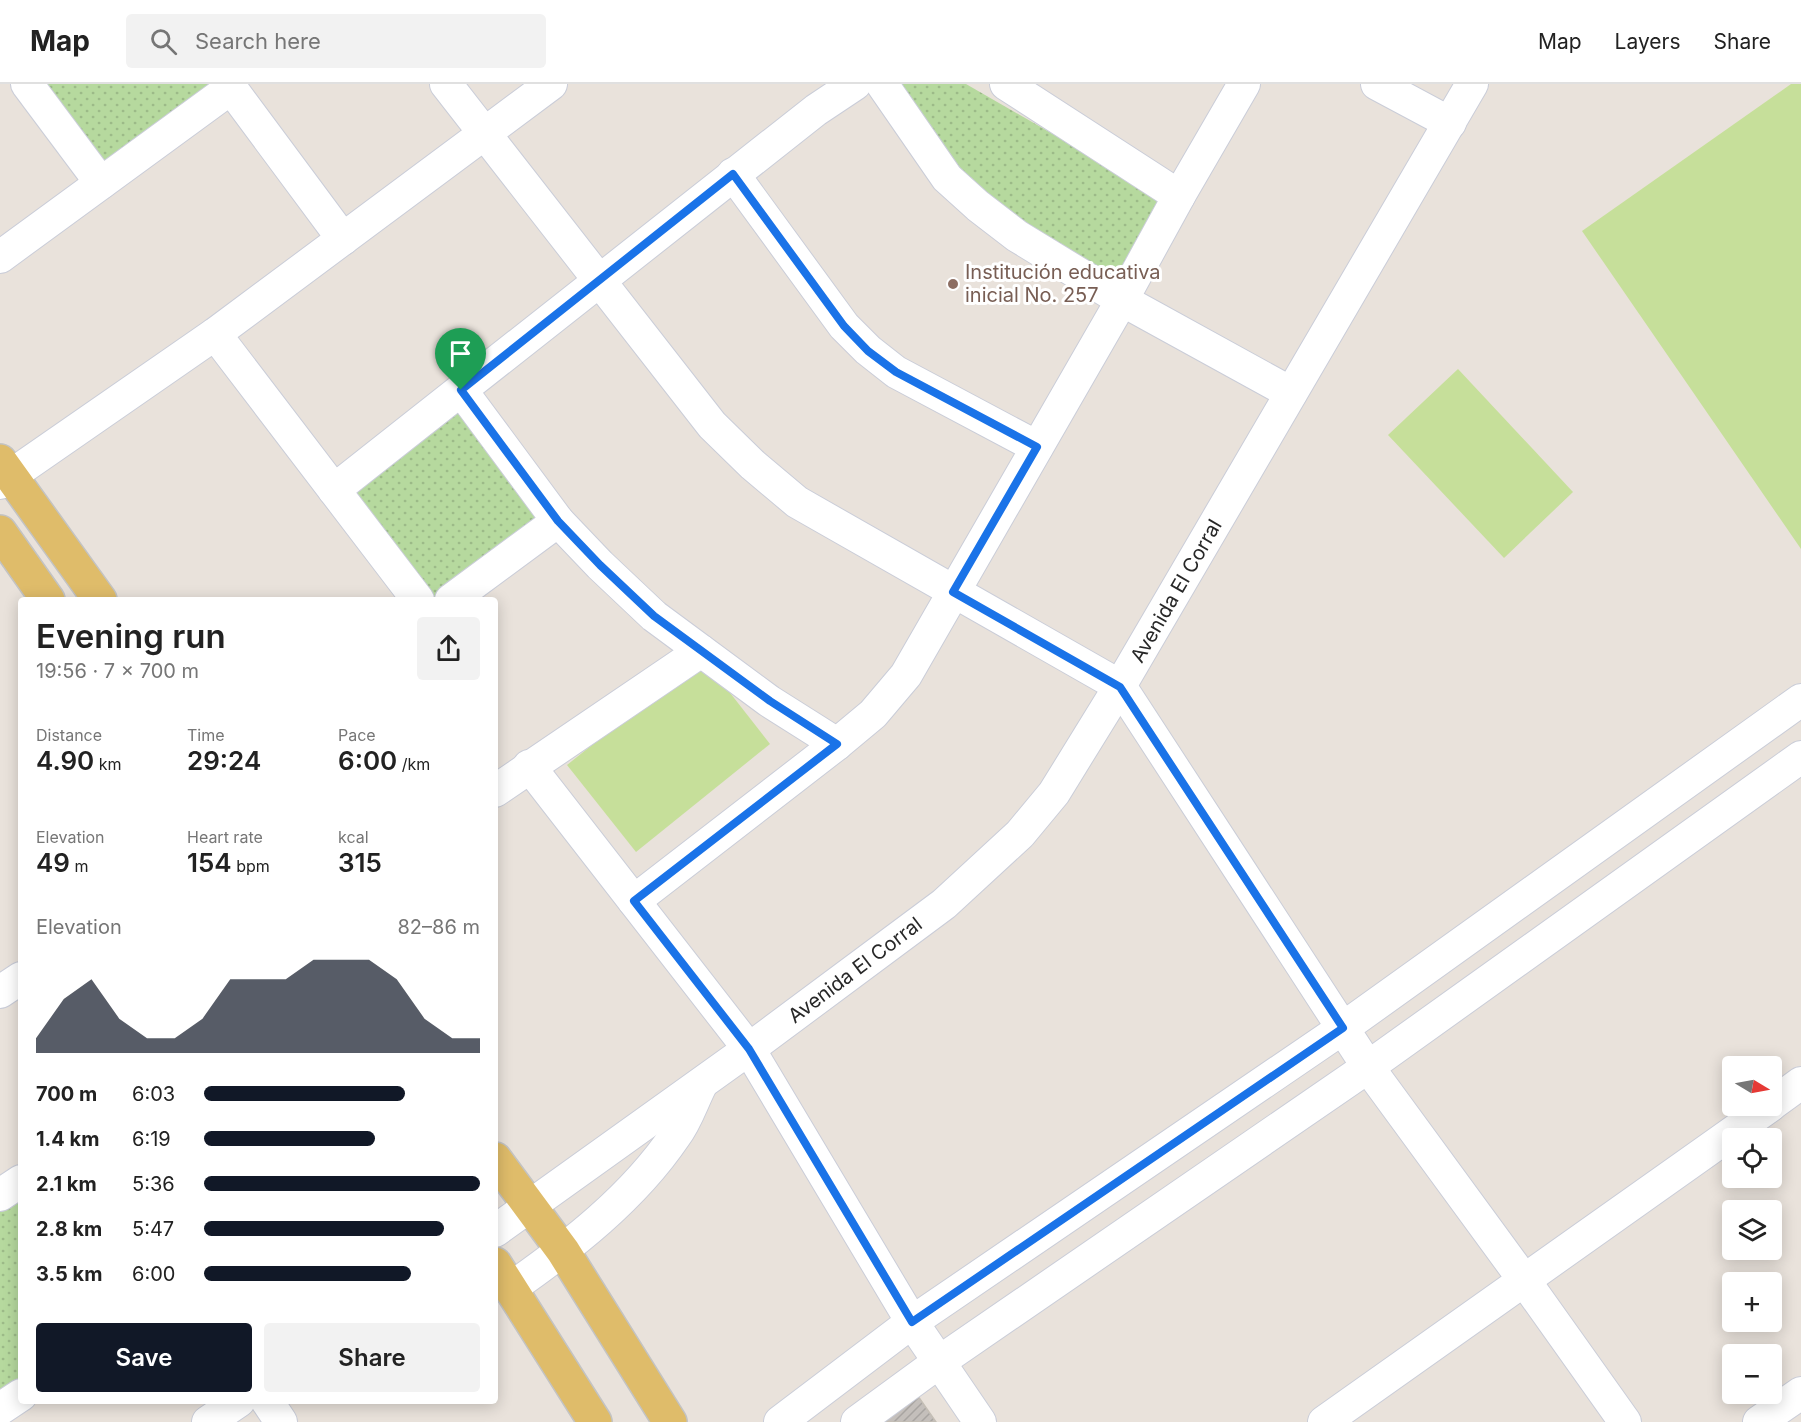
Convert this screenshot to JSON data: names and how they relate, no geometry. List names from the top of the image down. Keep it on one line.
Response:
{"streets":{"street":["Avenida El Corral"]},"places":["Institución educativa inicial No. 257"],"north":"right","page":{"header":"Map","search":"Search here","nav":["Map","Layers","Share"],"heading":["Evening run","19:56 · 7 × 700 m"],"stats":[["Distance","4.90 km"],["Time","29:24"],["Pace","6:00 /km"],["Elevation","49 m"],["Heart rate","154 bpm"],["kcal","315"]],"chart":["Elevation","82–86 m"],"map_buttons":["+","−"],"list":[{"name":"700 m","note":"6:03"},{"name":"1.4 km","note":"6:19"},{"name":"2.1 km","note":"5:36"},{"name":"2.8 km","note":"5:47"},{"name":"3.5 km","note":"6:00"}],"buttons":["Save","Share"]}}
